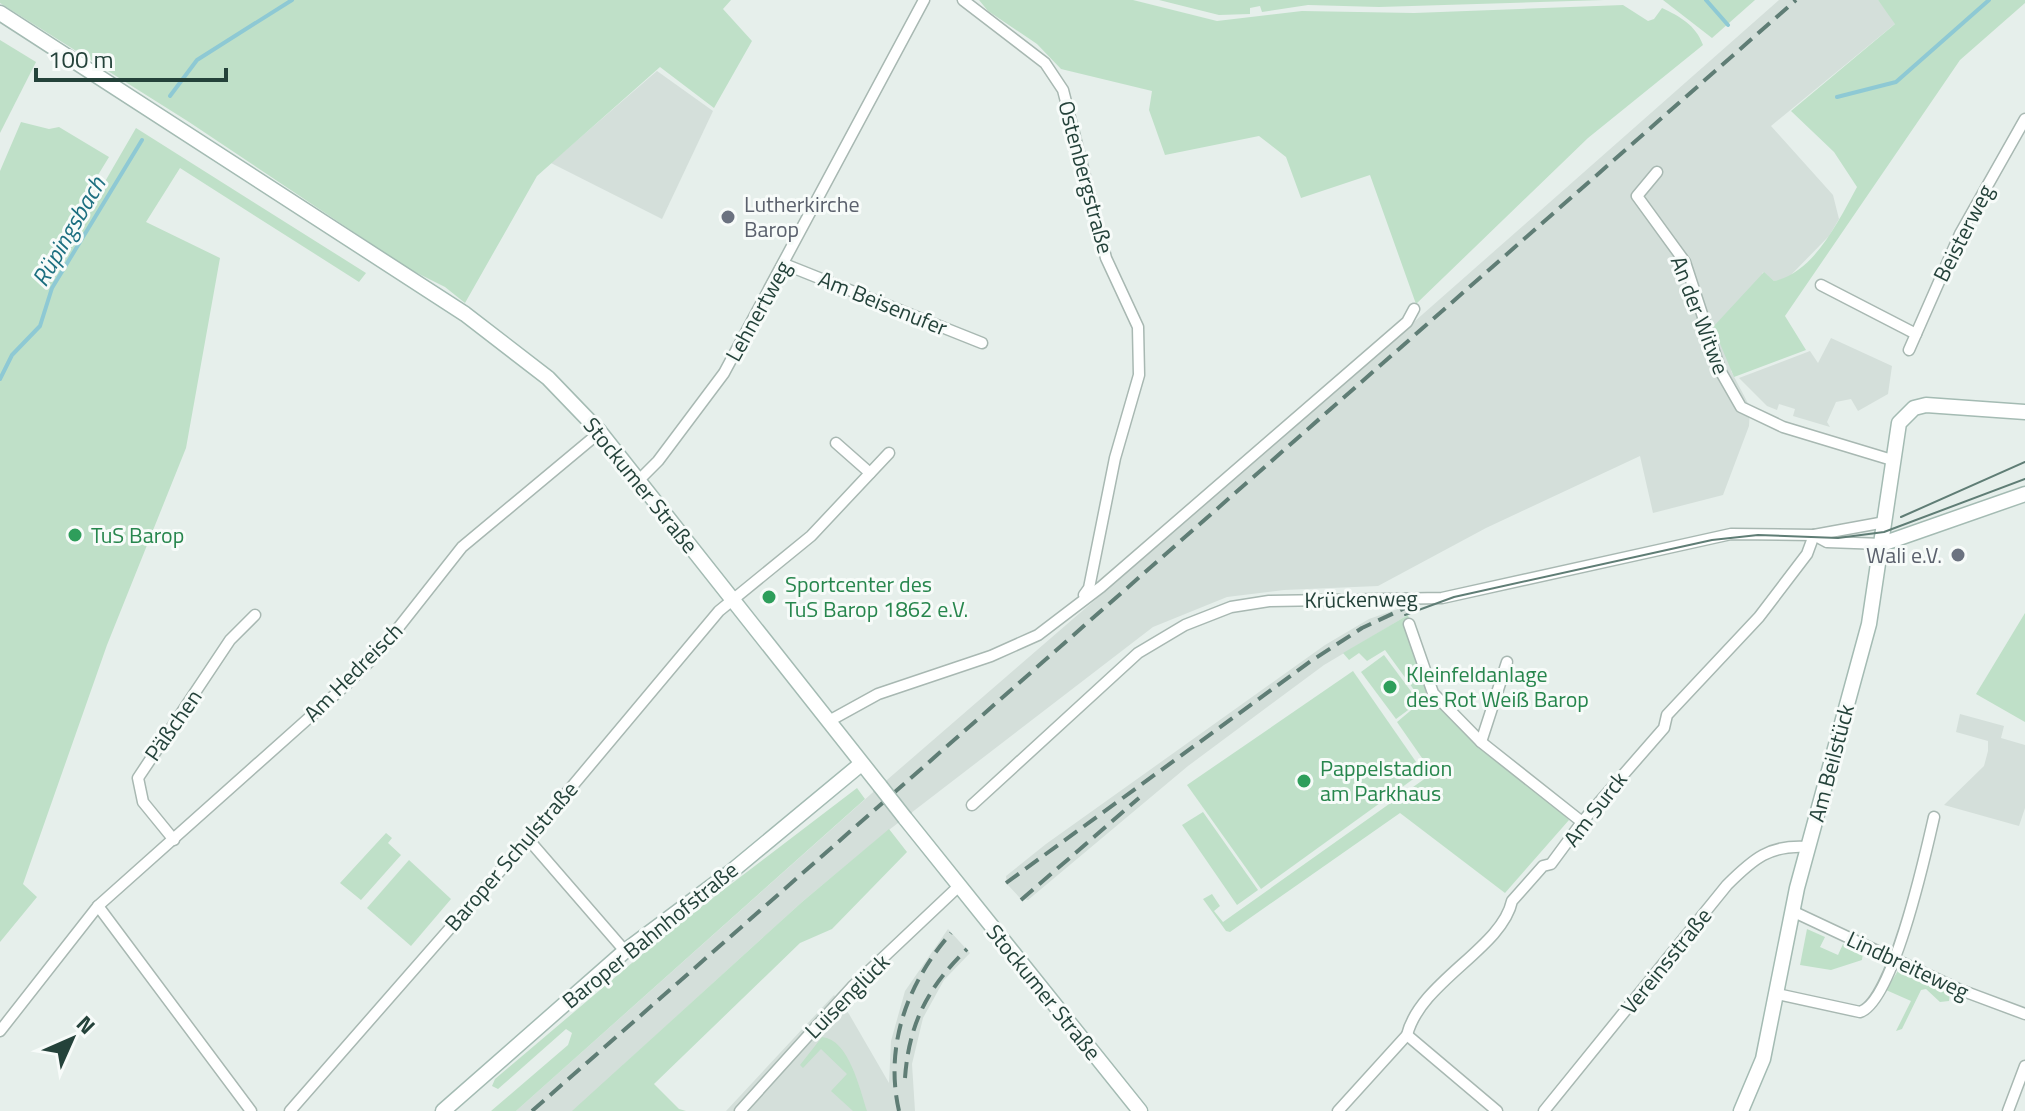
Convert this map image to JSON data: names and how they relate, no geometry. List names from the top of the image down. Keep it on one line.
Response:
{"streets":{"main road":["Stockumer Straße","Krückenweg","Am Beilstück","Baroper Bahnhofstraße"],"street":["Ostenbergstraße","Beisterweg","Am Beisenufer","Lehnertweg","An der Witwe","Am Hedreisch","Päßchen","Am Surck","Baroper Schulstraße","Vereinsstraße","Lindbreiteweg","Luisenglück"]},"crossings":[["Ostenbergstraße","Stockumer Straße"],["Am Beisenufer","Lehnertweg"],["Lehnertweg","Stockumer Straße"],["Stockumer Straße","Am Hedreisch"],["Stockumer Straße","Baroper Schulstraße"],["Stockumer Straße","Baroper Bahnhofstraße"],["Stockumer Straße","Luisenglück"],["Krückenweg","Am Beilstück"],["Krückenweg","Am Surck"],["Am Hedreisch","Päßchen"],["Am Beilstück","Vereinsstraße"],["Am Beilstück","Lindbreiteweg"]],"water":["Rüpingsbach"],"places":["Lutherkirche Barop","TuS Barop","Wali e.V.","Sportcenter des TuS Barop 1862 e.V.","Kleinfeldanlage des Rot Weiß Barop","Pappelstadion am Parkhaus"],"scale_bar":"100 m","north":"top right"}
